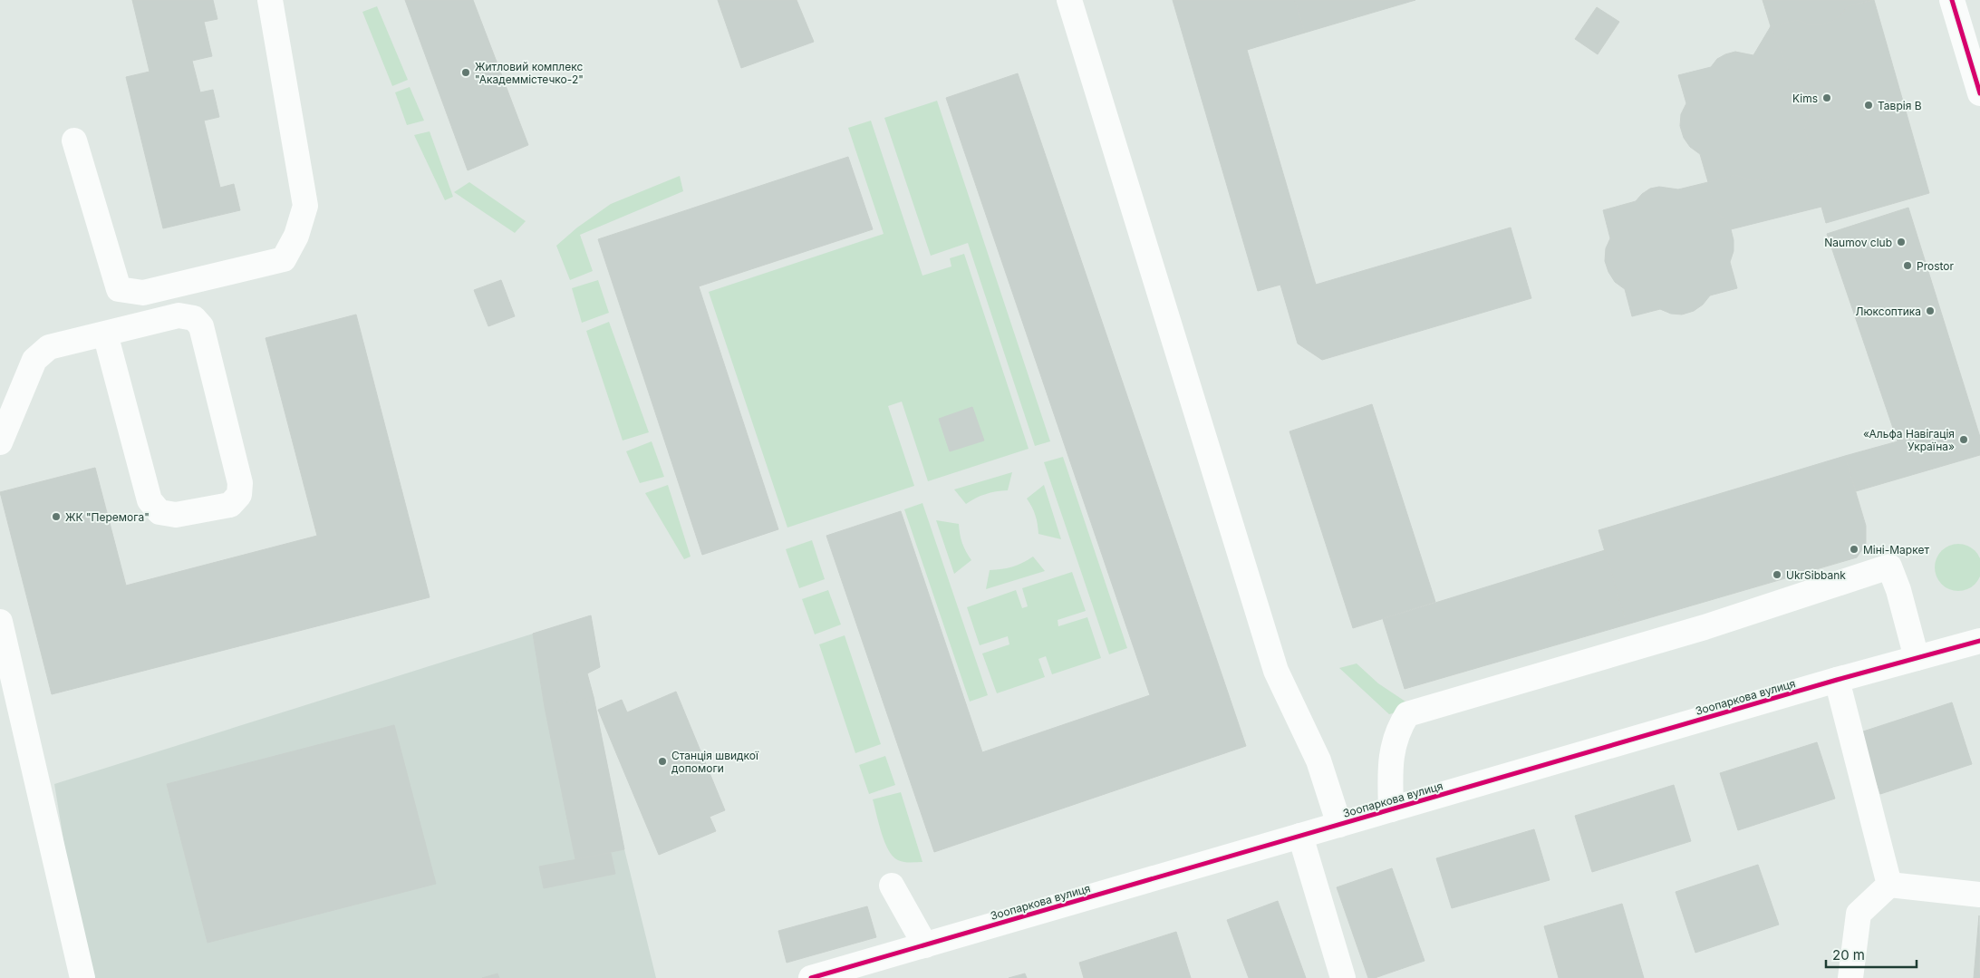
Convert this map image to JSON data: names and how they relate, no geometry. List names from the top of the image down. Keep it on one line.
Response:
{"streets":{"street":["Зоопаркова вулиця"]},"places":["Житловий комплекс \"Академмістечко-2\"","Kims","Таврія В","Naumov club","Prostor","Люксоптика","«Альфа Навігація Україна»","ЖК \"Перемога\"","Міні-Маркет","UkrSibbank","Станція швидкої допомоги"],"scale_bar":"20 m"}
